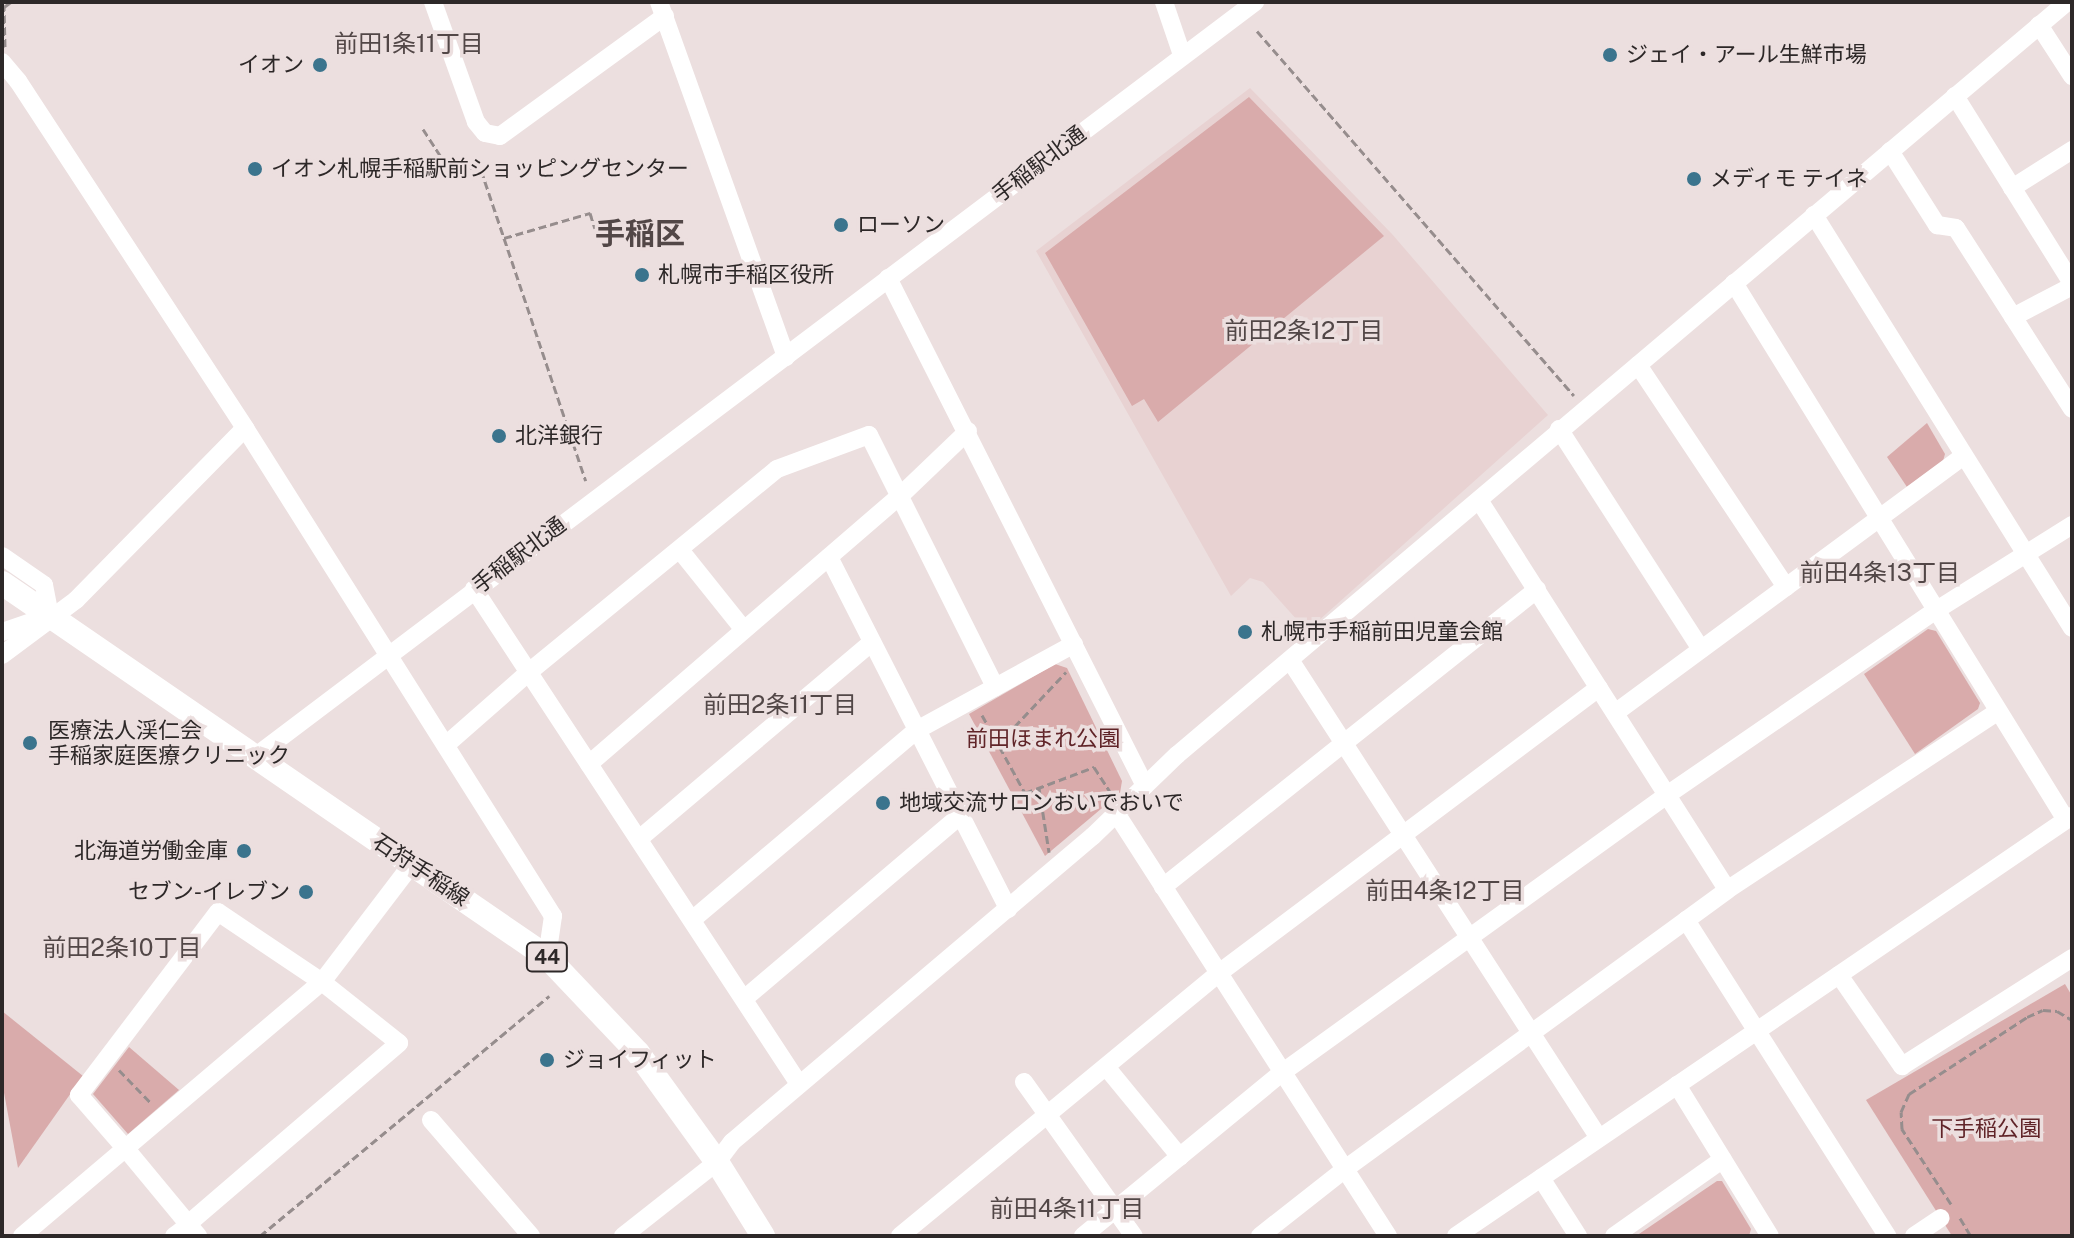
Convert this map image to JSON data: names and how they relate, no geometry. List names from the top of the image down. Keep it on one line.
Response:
{"streets":{"main road":["石狩手稲線","44"],"street":["手稲駅北通"]},"crossings":[["手稲駅北通","石狩手稲線"]],"districts":["前田1条11丁目","手稲区","前田2条12丁目","前田4条13丁目","前田2条11丁目","前田4条12丁目","前田2条10丁目","前田4条11丁目"],"parks":["前田ほまれ公園","下手稲公園"],"places":["ジェイ・アール生鮮市場","イオン","イオン札幌手稲駅前ショッピングセンター","メディモ テイネ","ローソン","札幌市手稲区役所","北洋銀行","札幌市手稲前田児童会館","医療法人渓仁会 手稲家庭医療クリニック","地域交流サロンおいでおいで","北海道労働金庫","セブン-イレブン","ジョイフィット"]}
